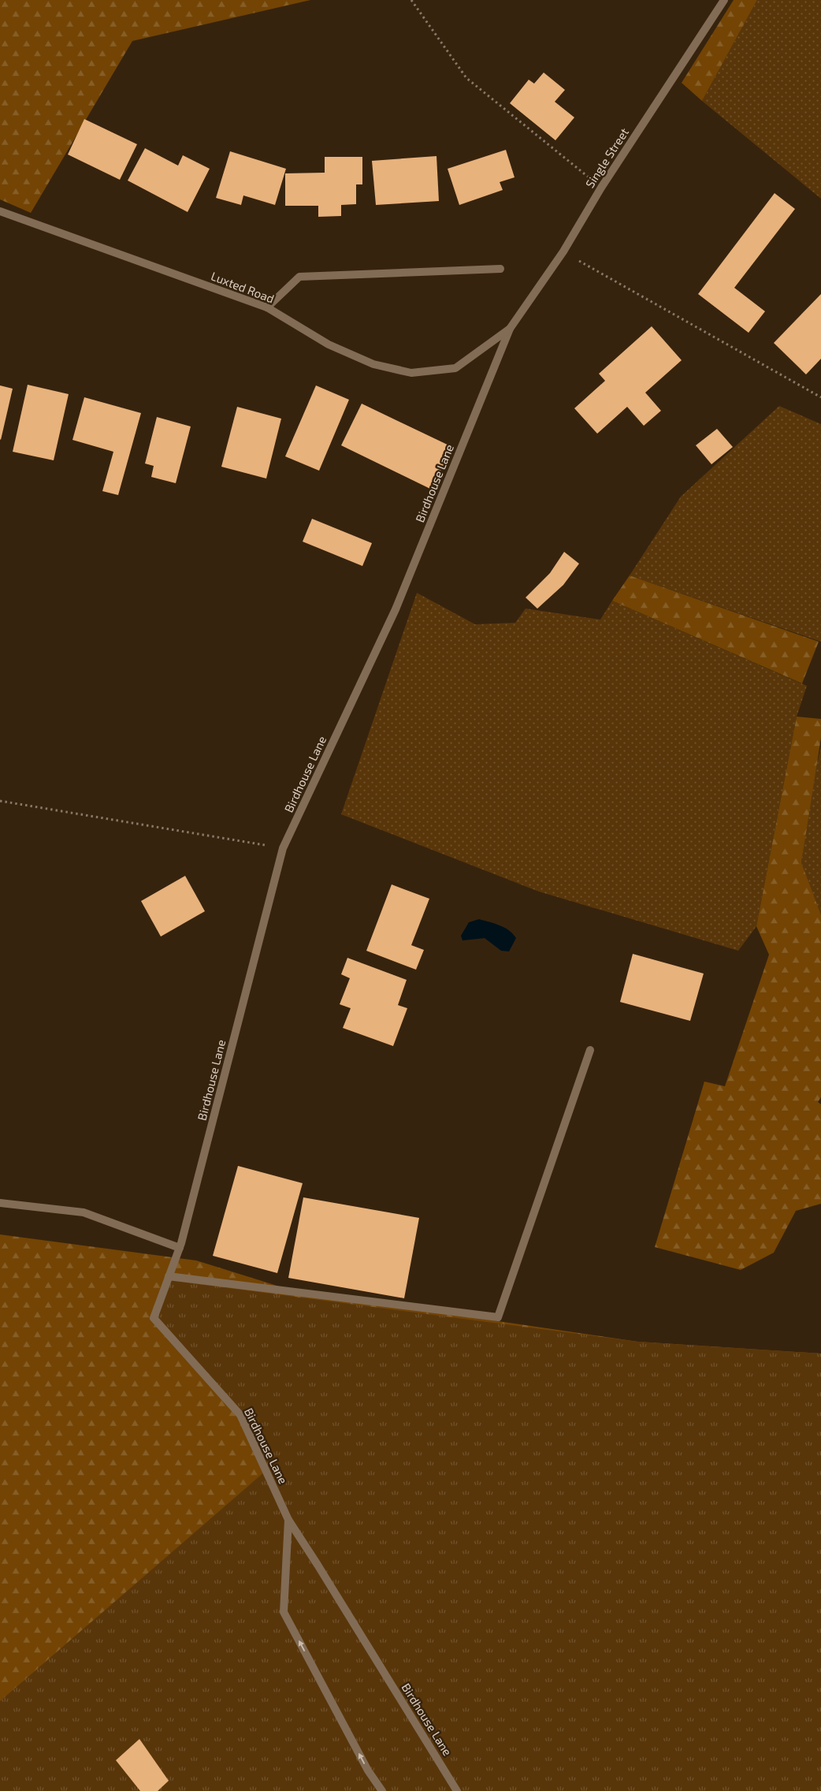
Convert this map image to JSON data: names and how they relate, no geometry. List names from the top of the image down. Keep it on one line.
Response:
{"streets":{"street":["Single Street","Luxted Road","Birdhouse Lane"]},"crossings":[["Single Street","Luxted Road"],["Single Street","Birdhouse Lane"],["Luxted Road","Birdhouse Lane"]]}
